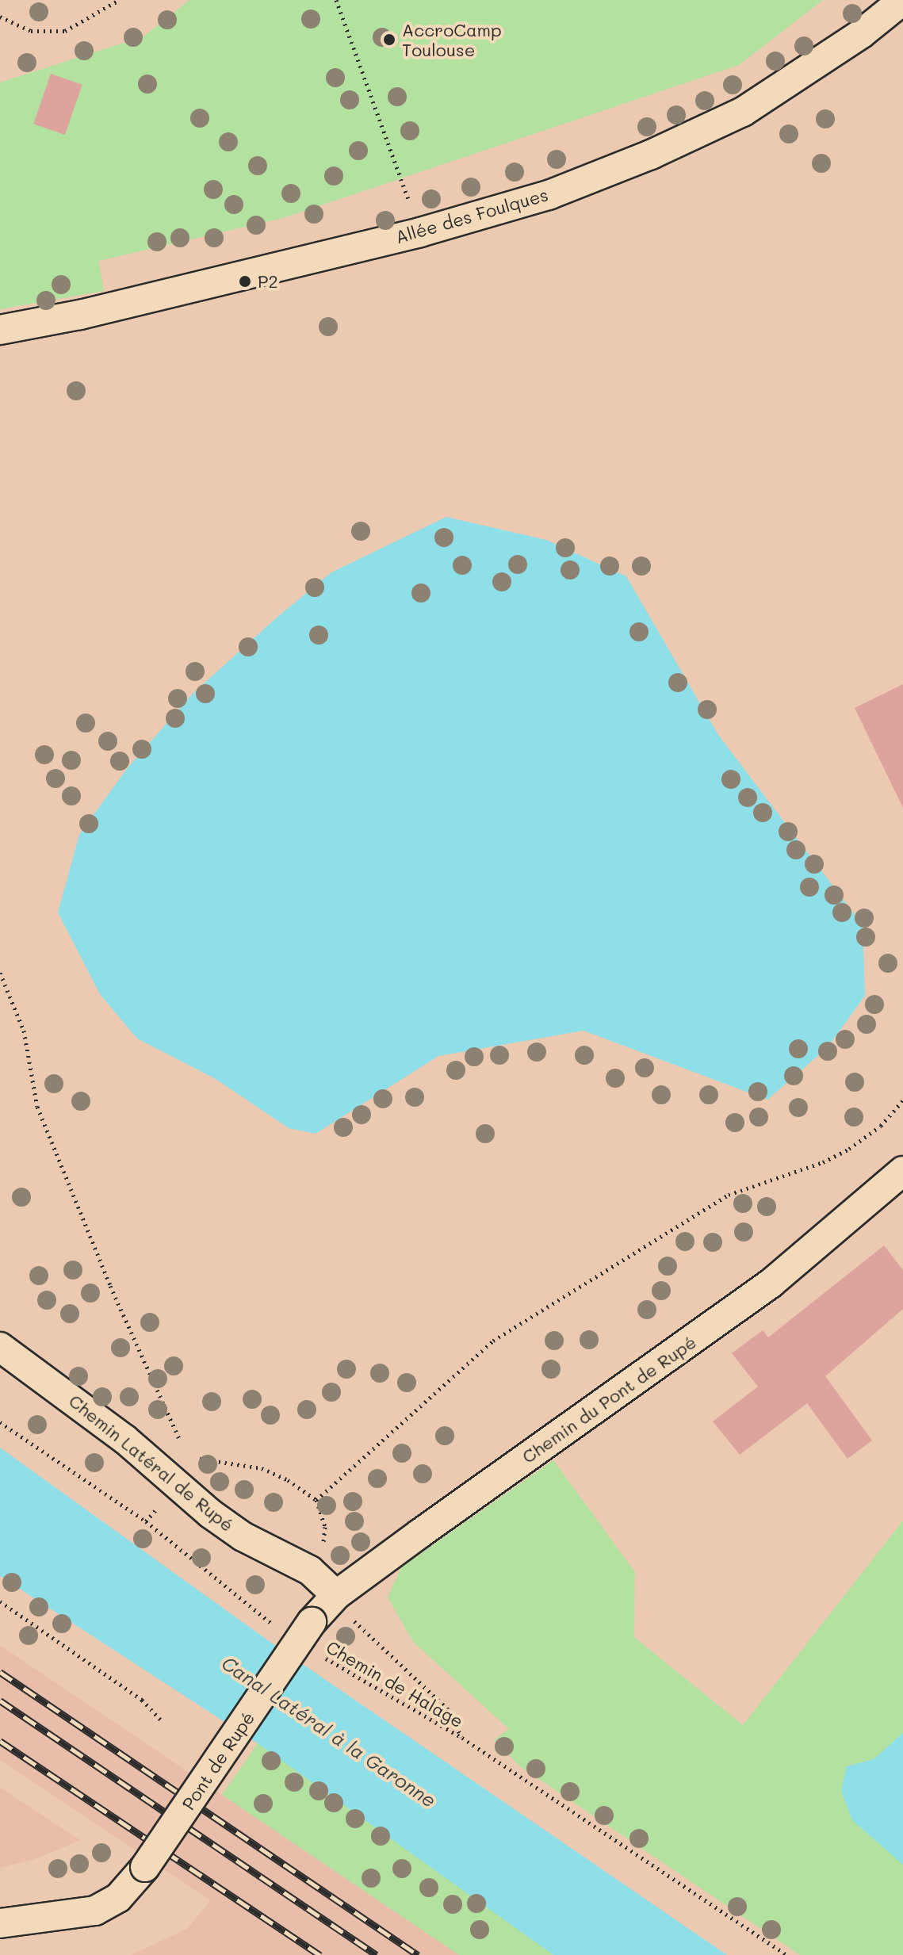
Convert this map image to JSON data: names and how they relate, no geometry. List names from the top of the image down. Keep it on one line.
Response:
{"streets":{"street":["Allée des Foulques","Chemin du Pont de Rupé","Chemin Latéral de Rupé","Pont de Rupé"],"path":["Chemin de Halage"]},"crossings":[["Chemin du Pont de Rupé","Chemin Latéral de Rupé"],["Chemin du Pont de Rupé","Pont de Rupé"]],"water":["Canal Latéral à la Garonne"],"places":["AccroCamp Toulouse","P2"]}
